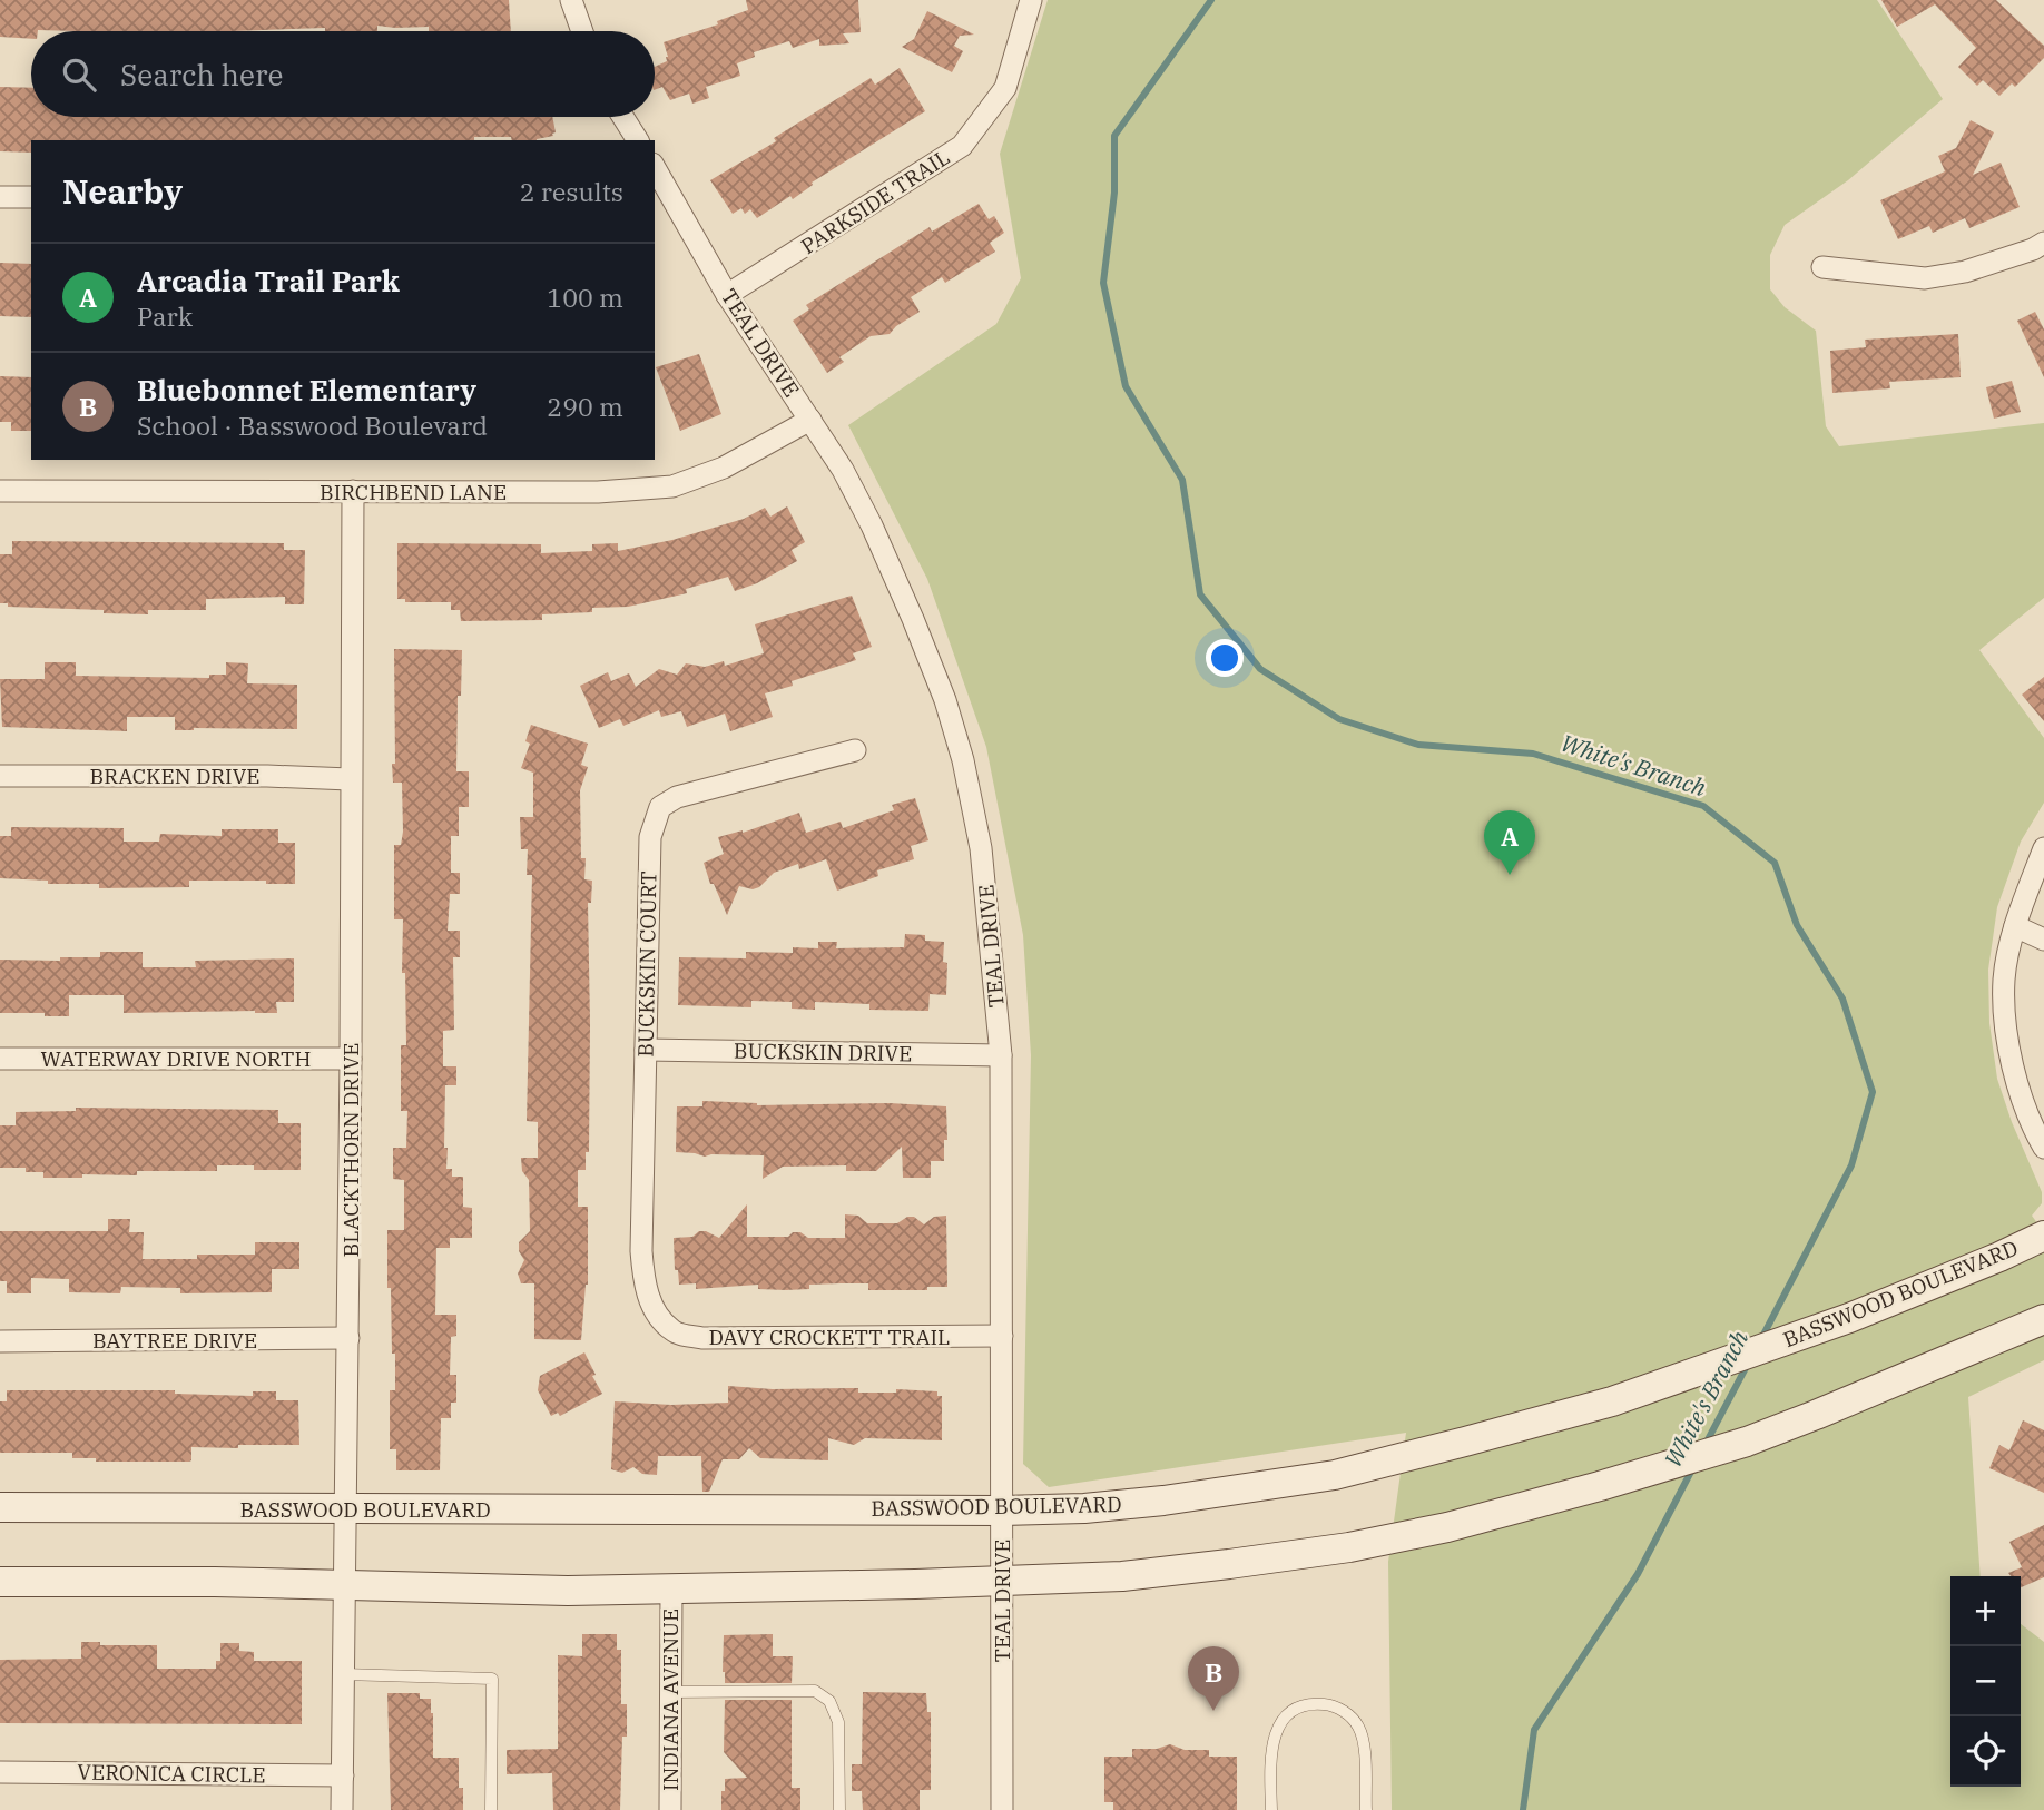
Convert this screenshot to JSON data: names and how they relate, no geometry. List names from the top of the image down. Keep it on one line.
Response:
{"streets":{"main road":["BASSWOOD BOULEVARD"],"street":["PARKSIDE TRAIL","TEAL DRIVE","BIRCHBEND LANE","BRACKEN DRIVE","BUCKSKIN COURT","BUCKSKIN DRIVE","WATERWAY DRIVE NORTH","BLACKTHORN DRIVE","DAVY CROCKETT TRAIL","BAYTREE DRIVE","INDIANA AVENUE","VERONICA CIRCLE"]},"crossings":[["PARKSIDE TRAIL","TEAL DRIVE"],["TEAL DRIVE","BIRCHBEND LANE"],["TEAL DRIVE","BUCKSKIN DRIVE"],["TEAL DRIVE","BASSWOOD BOULEVARD"],["TEAL DRIVE","DAVY CROCKETT TRAIL"],["BIRCHBEND LANE","BLACKTHORN DRIVE"],["BRACKEN DRIVE","BLACKTHORN DRIVE"],["BUCKSKIN COURT","BUCKSKIN DRIVE"],["BUCKSKIN COURT","DAVY CROCKETT TRAIL"],["WATERWAY DRIVE NORTH","BLACKTHORN DRIVE"],["BLACKTHORN DRIVE","BASSWOOD BOULEVARD"],["BLACKTHORN DRIVE","BAYTREE DRIVE"],["BLACKTHORN DRIVE","VERONICA CIRCLE"]],"water":["White's Branch"],"page":{"search":"Search here","heading":["Nearby","2 results"],"list":[{"mark":"A","name":"Arcadia Trail Park","note":"Park","value":"100 m"},{"mark":"B","name":"Bluebonnet Elementary","note":"School · Basswood Boulevard","value":"290 m"}],"pins":["A","B"],"map_buttons":["+","−"]}}
